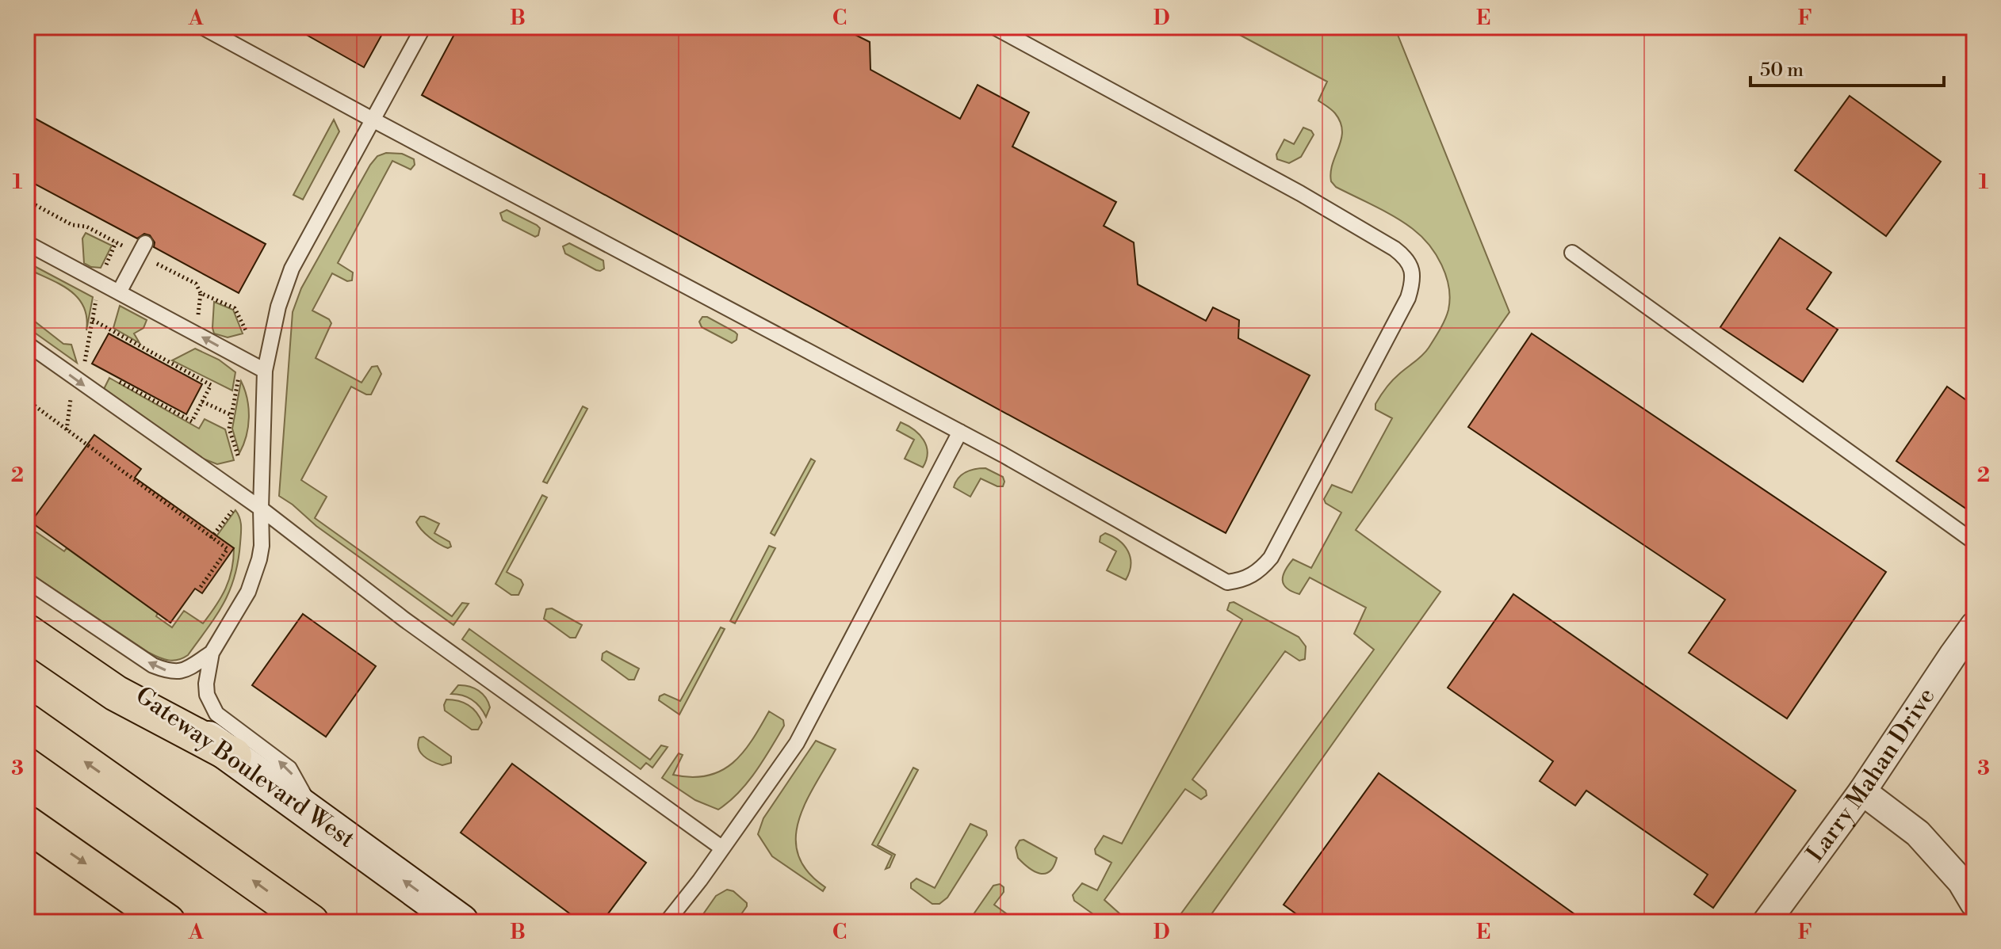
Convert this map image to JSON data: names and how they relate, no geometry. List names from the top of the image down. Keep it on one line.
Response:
{"streets":{"main road":["Gateway Boulevard West"],"street":["Larry Mahan Drive"]},"scale_bar":"50 m","grid":{"columns":["A","B","C","D","E","F"],"rows":["1","2","3"]}}
